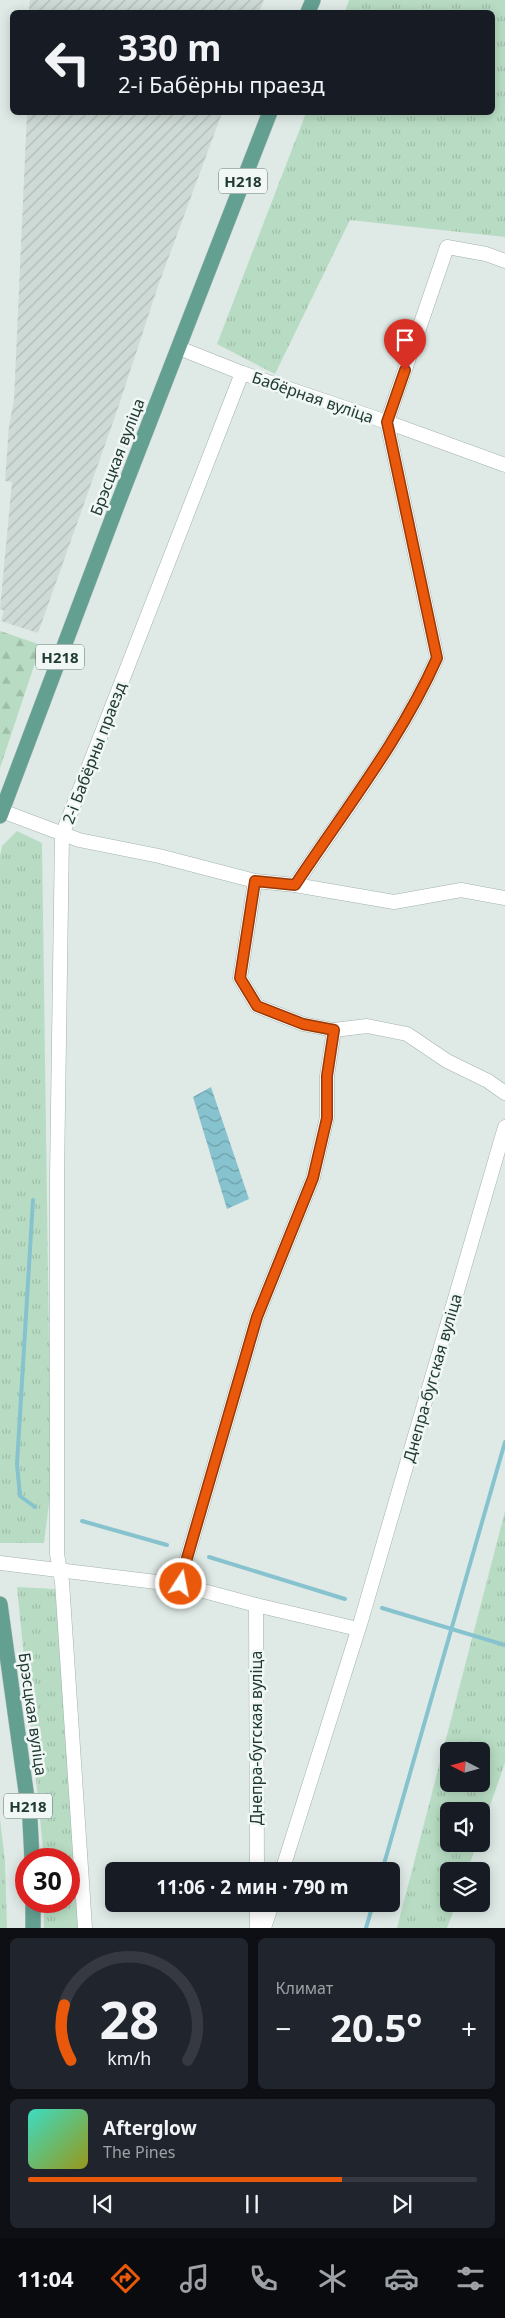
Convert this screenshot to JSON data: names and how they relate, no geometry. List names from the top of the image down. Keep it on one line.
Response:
{"streets":{"main road":["Н218","Брэсцкая вуліца"],"street":["Бабёрная вуліца","2-і Бабёрны праезд","Днепра-бугская вуліца"]},"crossings":[["Бабёрная вуліца","Брэсцкая вуліца"],["Бабёрная вуліца","2-і Бабёрны праезд"]],"north":"left","page":{"turn":["330 m","2-і Бабёрны праезд"],"limit":"30","trip":"11:06 · 2 мин · 790 m","tile":"Климат","heat":["−","20.5°","+"],"song":["Afterglow","The Pines"],"tabs":"11:04","gauge":["28","km/h"]}}
